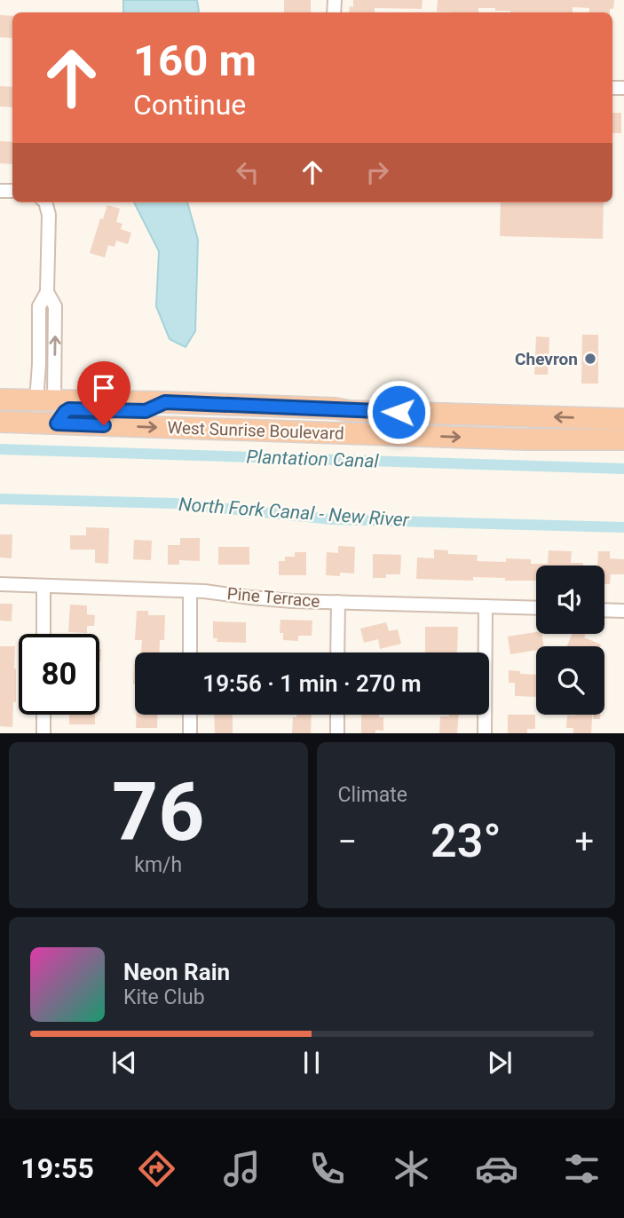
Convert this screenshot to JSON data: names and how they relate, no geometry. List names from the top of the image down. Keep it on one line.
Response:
{"streets":{"highway":["West Sunrise Boulevard"],"street":["Pine Terrace"]},"water":["Plantation Canal","North Fork Canal - New River"],"places":["Chevron"],"page":{"turn":["160 m","Continue"],"limit":"80","trip":"19:56 · 1 min · 270 m","tile":[["76","km/h"],"Climate"],"heat":["−","23°","+"],"song":["Neon Rain","Kite Club"],"tabs":"19:55"}}
